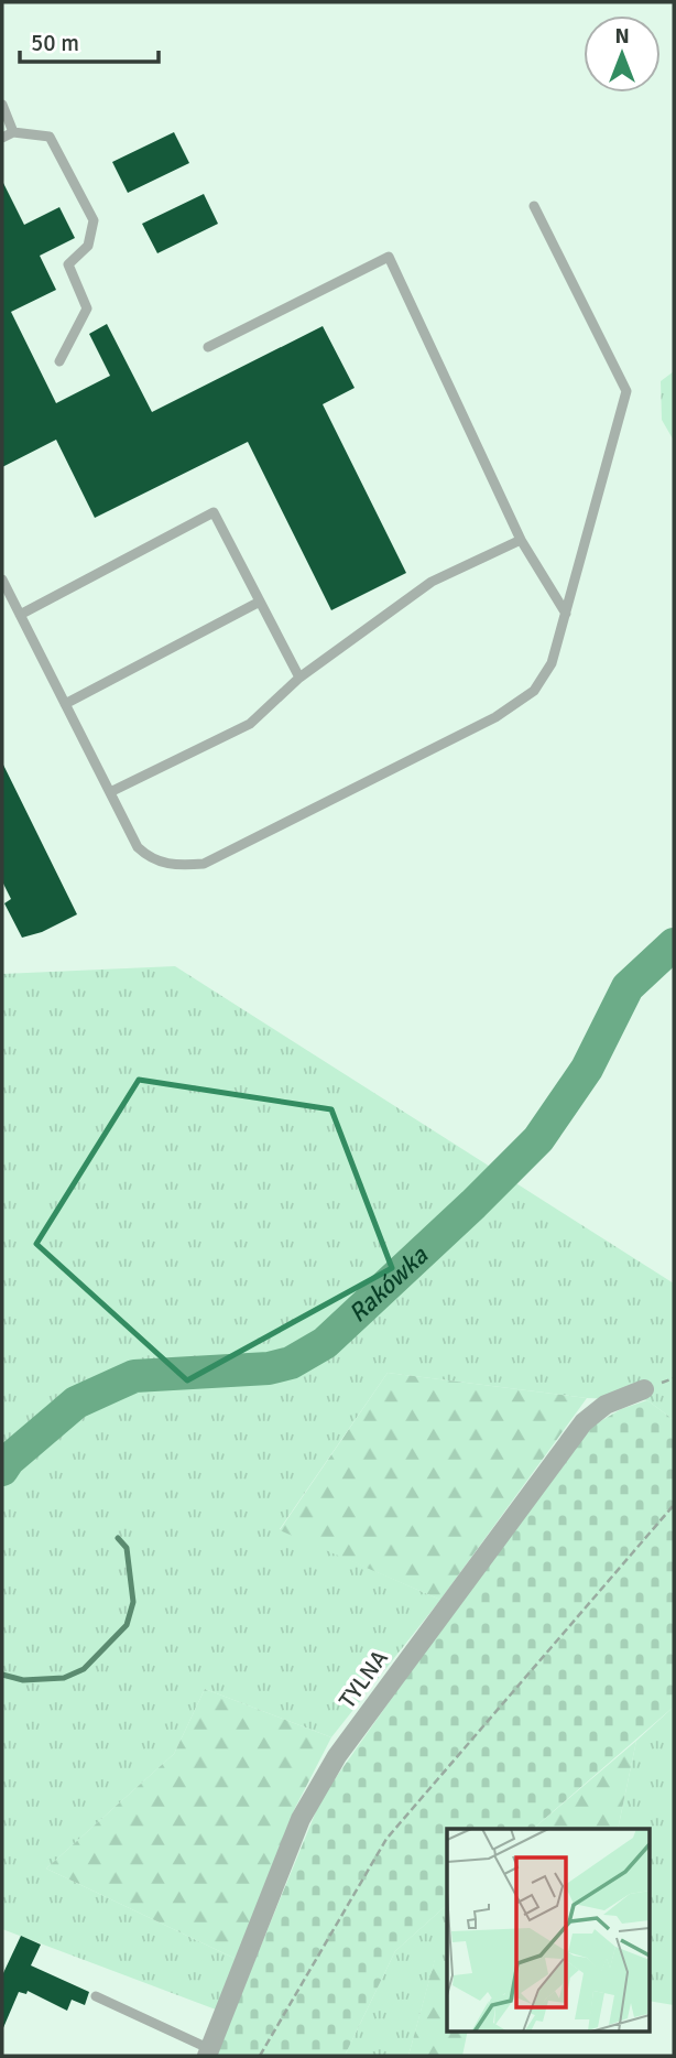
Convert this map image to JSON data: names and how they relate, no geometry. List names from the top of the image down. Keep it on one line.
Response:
{"streets":{"street":["TYLNA"]},"water":["Rakówka"],"scale_bar":"50 m","north":"top"}
